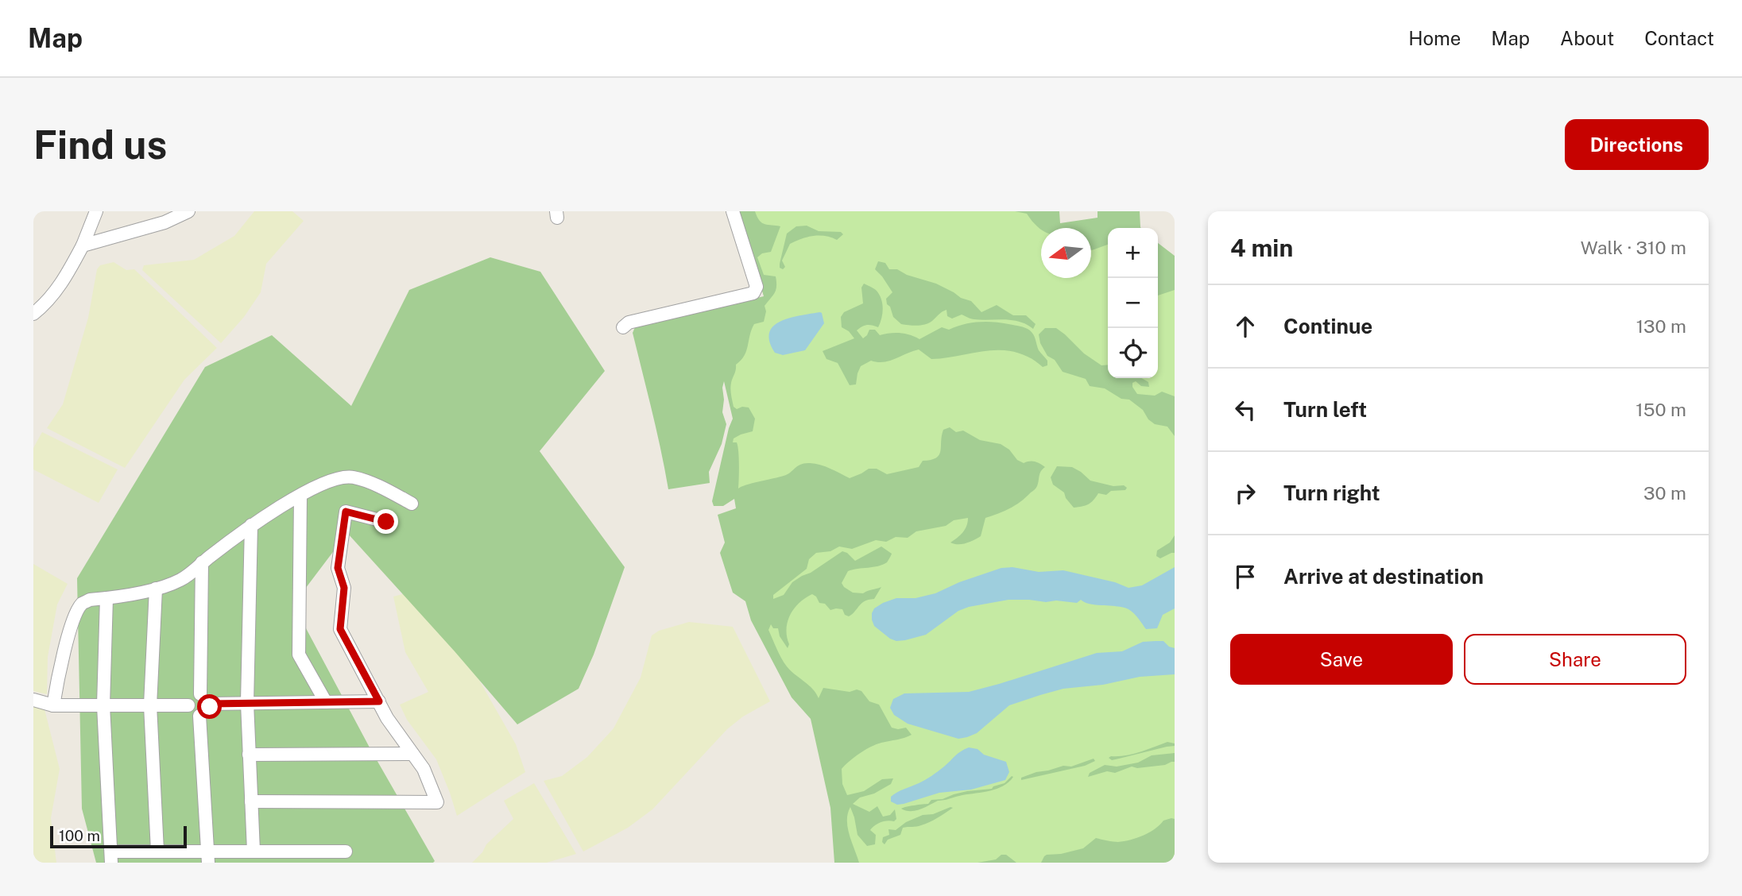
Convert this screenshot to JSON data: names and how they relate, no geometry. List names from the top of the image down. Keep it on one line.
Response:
{"scale_bar":"100 m","north":"left","page":{"header":"Map","nav":["Home","Map","About","Contact"],"buttons":["Directions",["Save","Share"]],"title":"Find us","heading":["4 min","Walk · 310 m"],"map_buttons":["+","−"],"list":[["Continue","130 m"],["Turn left","150 m"],["Turn right","30 m"],"Arrive at destination"],"scale":"100 m"}}
